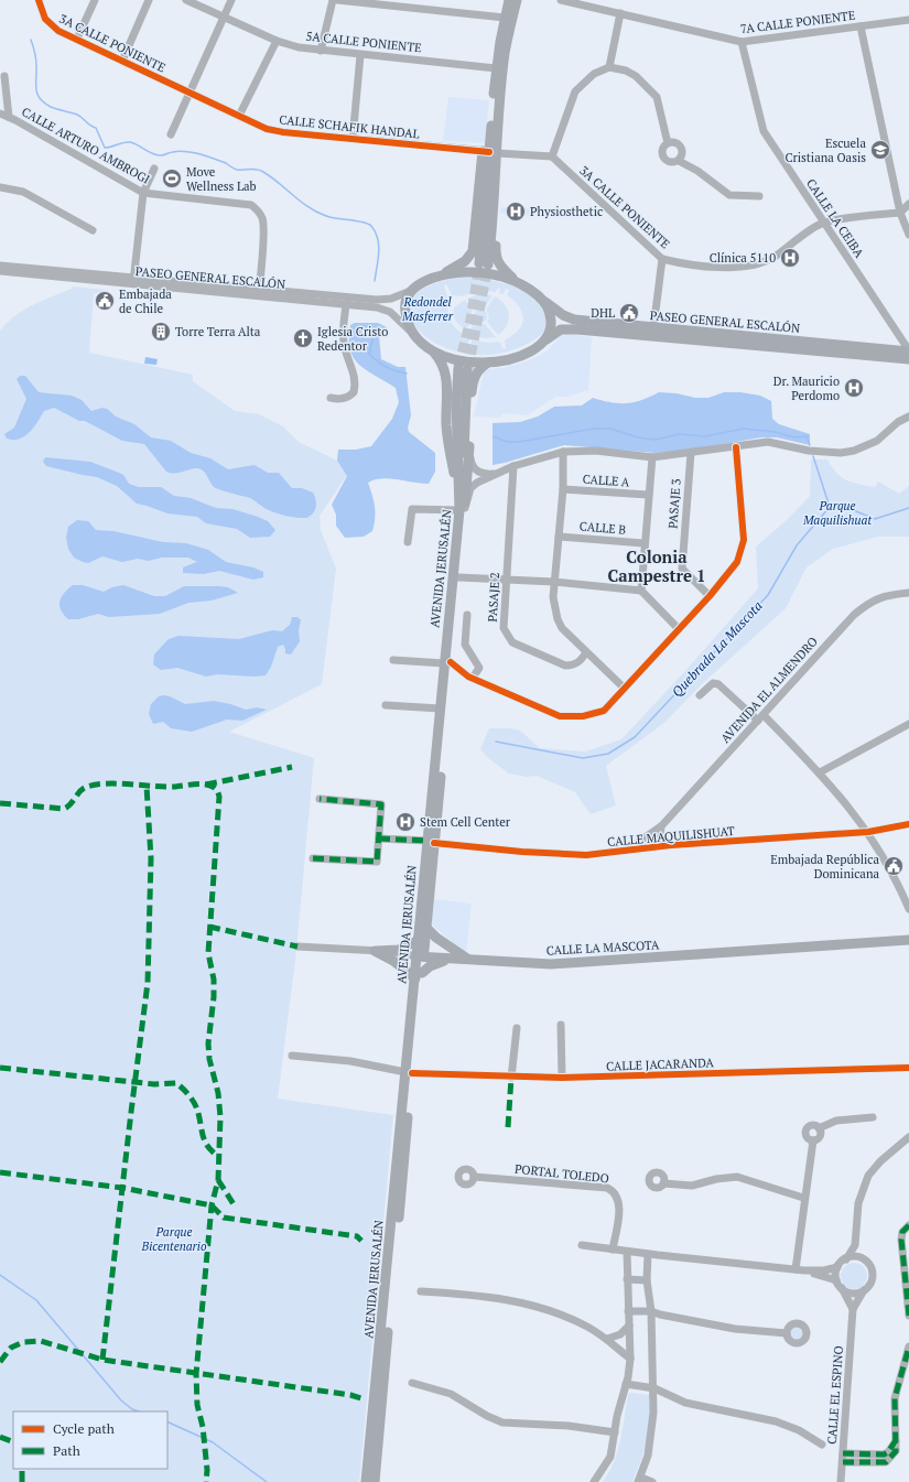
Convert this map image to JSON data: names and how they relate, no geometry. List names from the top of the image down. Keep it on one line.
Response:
{"streets":{"main road":["PASEO GENERAL ESCALÓN","AVENIDA JERUSALÉN","CALLE LA MASCOTA"],"street":["7A CALLE PONIENTE","5A CALLE PONIENTE","3A CALLE PONIENTE","CALLE SCHAFIK HANDAL","CALLE ARTURO AMBROGI","CALLE LA CEIBA","CALLE A","PASAJE 3","CALLE B","PASAJE 2","AVENIDA EL ALMENDRO","CALLE MAQUILISHUAT","CALLE JACARANDA","PORTAL TOLEDO","CALLE EL ESPINO"]},"crossings":[["7A CALLE PONIENTE","CALLE LA CEIBA"],["3A CALLE PONIENTE","CALLE SCHAFIK HANDAL"],["3A CALLE PONIENTE","CALLE LA CEIBA"],["CALLE ARTURO AMBROGI","PASEO GENERAL ESCALÓN"],["CALLE LA CEIBA","PASEO GENERAL ESCALÓN"],["AVENIDA JERUSALÉN","CALLE MAQUILISHUAT"],["AVENIDA JERUSALÉN","CALLE LA MASCOTA"],["AVENIDA JERUSALÉN","CALLE JACARANDA"],["AVENIDA EL ALMENDRO","CALLE MAQUILISHUAT"]],"districts":["Colonia Campestre 1"],"water":["Quebrada La Mascota"],"parks":["Redondel Masferrer","Parque Maquilishuat","Parque Bicentenario"],"places":{"school or university":["Escuela Cristiana Oasis"],"sports":["Move Wellness Lab"],"hospital":["Physiosthetic","Clínica 5110","Dr. Mauricio Perdomo","Stem Cell Center"],"public building":["Embajada de Chile","DHL","Embajada República Dominicana"],"building":["Torre Terra Alta"],"church":["Iglesia Cristo Redentor"]},"legend":["Cycle path","Path"]}
